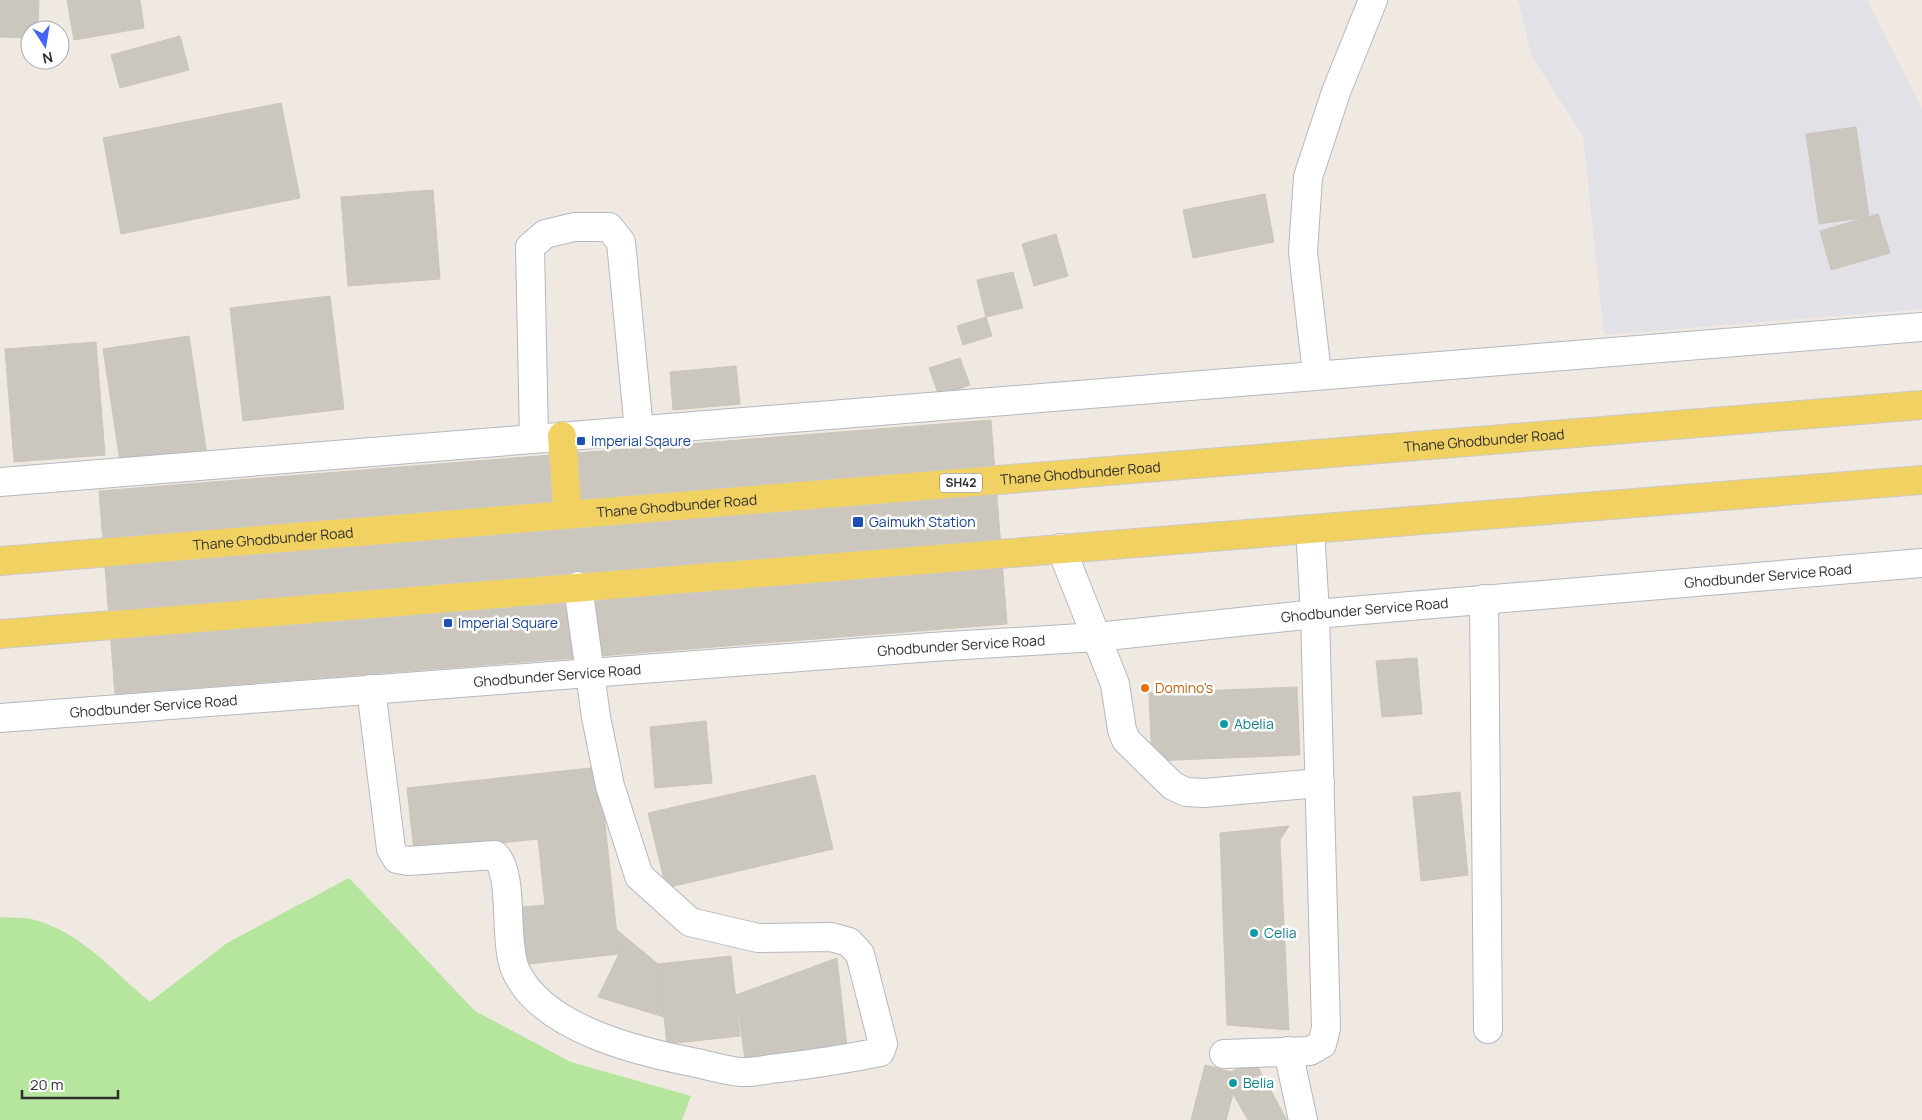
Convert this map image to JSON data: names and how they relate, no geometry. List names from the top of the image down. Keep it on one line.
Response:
{"streets":{"main road":["Thane Ghodbunder Road","SH42"],"street":["Ghodbunder Service Road"]},"places":{"transit":["Imperial Sqaure","Gaimukh Station","Imperial Square"],"other":["Domino's","Abelia","Celia","Belia"]},"scale_bar":"20 m","north":"bottom"}
